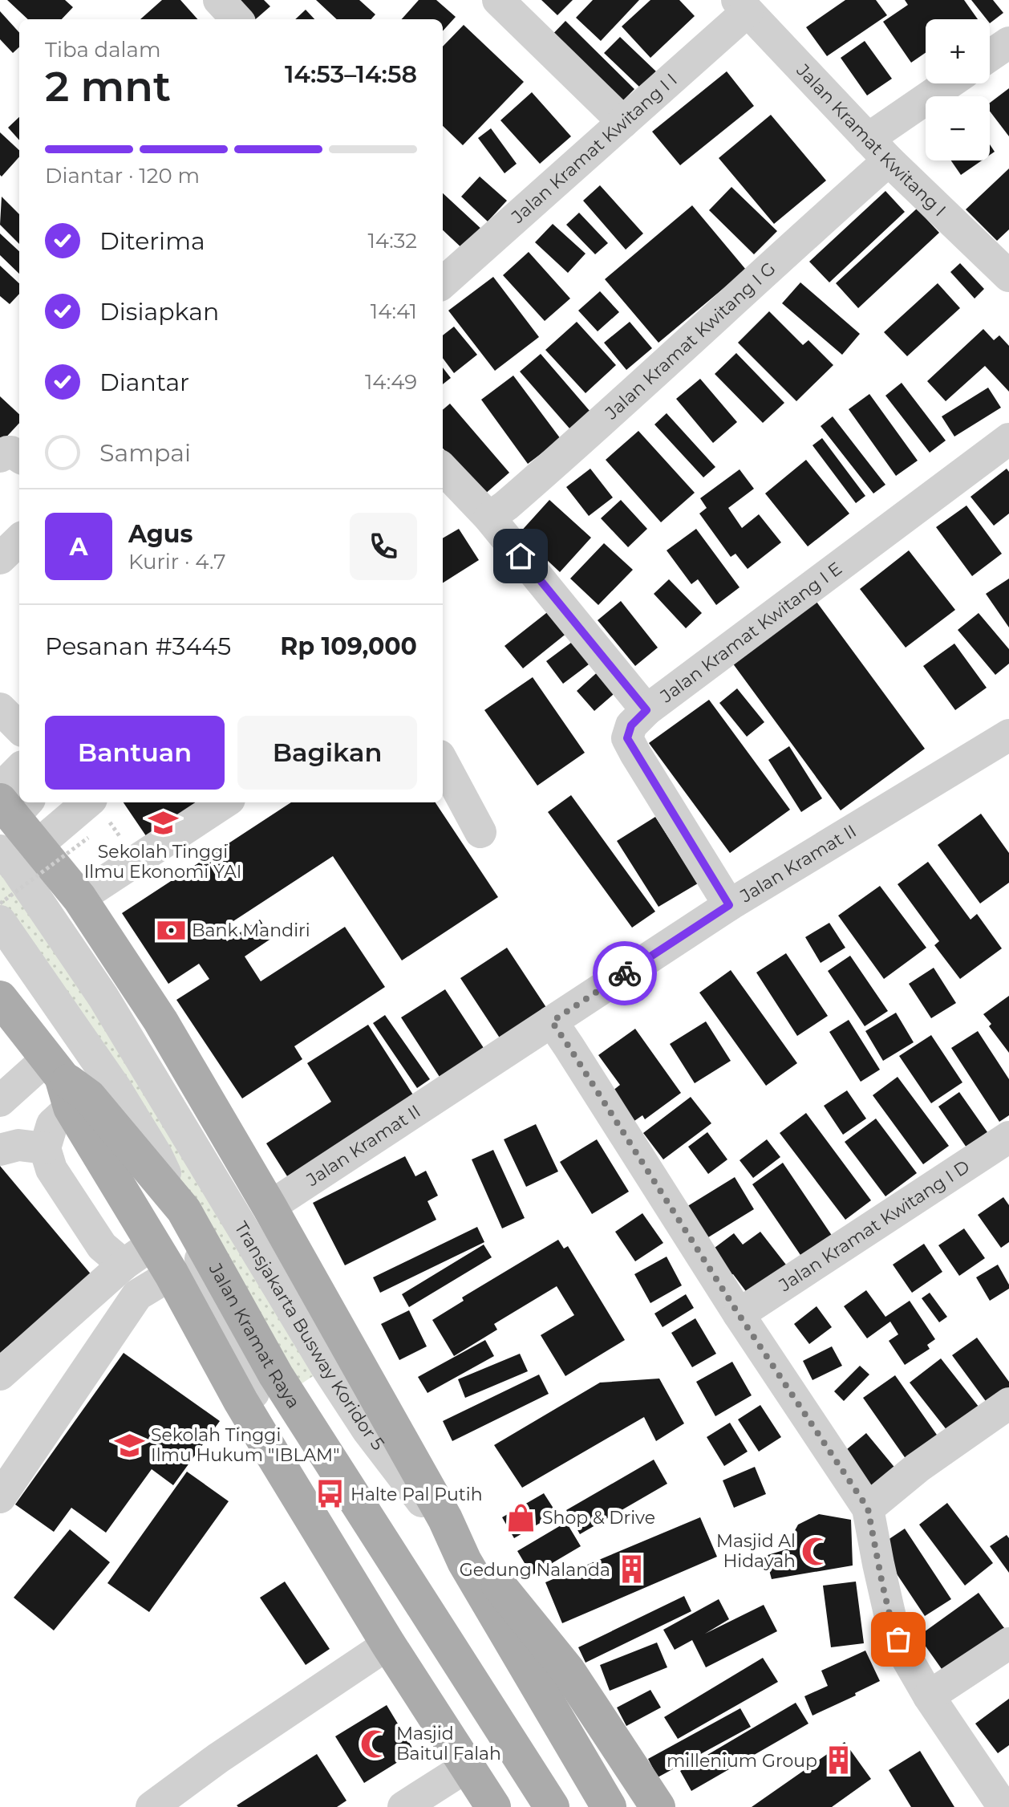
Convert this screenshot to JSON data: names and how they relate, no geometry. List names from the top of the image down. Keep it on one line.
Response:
{"streets":{"main road":["Jalan Kramat Raya"],"street":["Jalan Kramat Kwitang I","Jalan Kramat Kwitang I I","Jalan Kramat Kwitang I G","Jalan Kramat Kwitang I E","Jalan Kramat II","Jalan Kramat Kwitang I D","Transjakarta Busway Koridor 5"]},"crossings":[["Jalan Kramat Kwitang I","Jalan Kramat Kwitang I I"],["Jalan Kramat Kwitang I","Jalan Kramat Kwitang I G"],["Jalan Kramat Kwitang I E","Jalan Kramat II"]],"places":{"school or university":["Sekolah Tinggi Ilmu Ekonomi YAI","Sekolah Tinggi Ilmu Hukum \"IBLAM\""],"bank":["Bank Mandiri"],"bus stop":["Halte Pal Putih"],"shop":["Shop & Drive"],"mosque":["Masjid Al Hidayah","Masjid Baitul Falah"],"building":["Gedung Nalanda","millenium Group"]},"page":{"map_buttons":["+","−"],"heading":["2 mnt","Tiba dalam","14:53–14:58"],"panel":["Agus","Kurir · 4.7","Pesanan #3445","Rp 109,000"],"bar":"Diantar · 120 m","list":[["Diterima","14:32"],["Disiapkan","14:41"],["Diantar","14:49"],"Sampai"],"round":"A","buttons":["Bantuan","Bagikan"]}}
